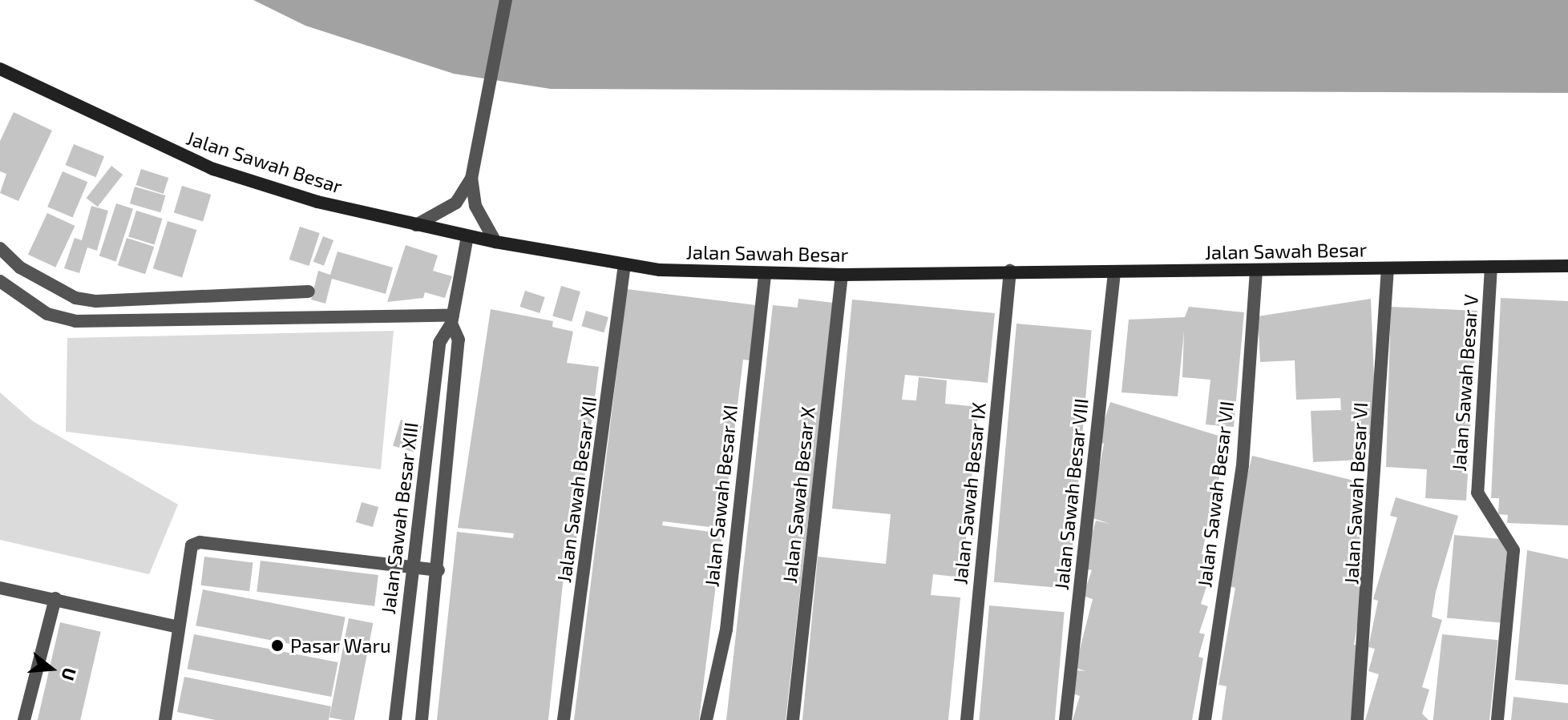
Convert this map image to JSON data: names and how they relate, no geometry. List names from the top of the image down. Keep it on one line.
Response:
{"streets":{"street":["Jalan Sawah Besar","Jalan Sawah Besar V","Jalan Sawah Besar XII","Jalan Sawah Besar IX","Jalan Sawah Besar VI","Jalan Sawah Besar VIII","Jalan Sawah Besar VII","Jalan Sawah Besar X","Jalan Sawah Besar XI","Jalan Sawah Besar XIII"]},"crossings":[["Jalan Sawah Besar","Jalan Sawah Besar V"],["Jalan Sawah Besar","Jalan Sawah Besar XII"],["Jalan Sawah Besar","Jalan Sawah Besar IX"],["Jalan Sawah Besar","Jalan Sawah Besar VI"],["Jalan Sawah Besar","Jalan Sawah Besar VIII"],["Jalan Sawah Besar","Jalan Sawah Besar VII"],["Jalan Sawah Besar","Jalan Sawah Besar X"],["Jalan Sawah Besar","Jalan Sawah Besar XI"],["Jalan Sawah Besar","Jalan Sawah Besar XIII"]],"places":["Pasar Waru"],"north":"right"}
